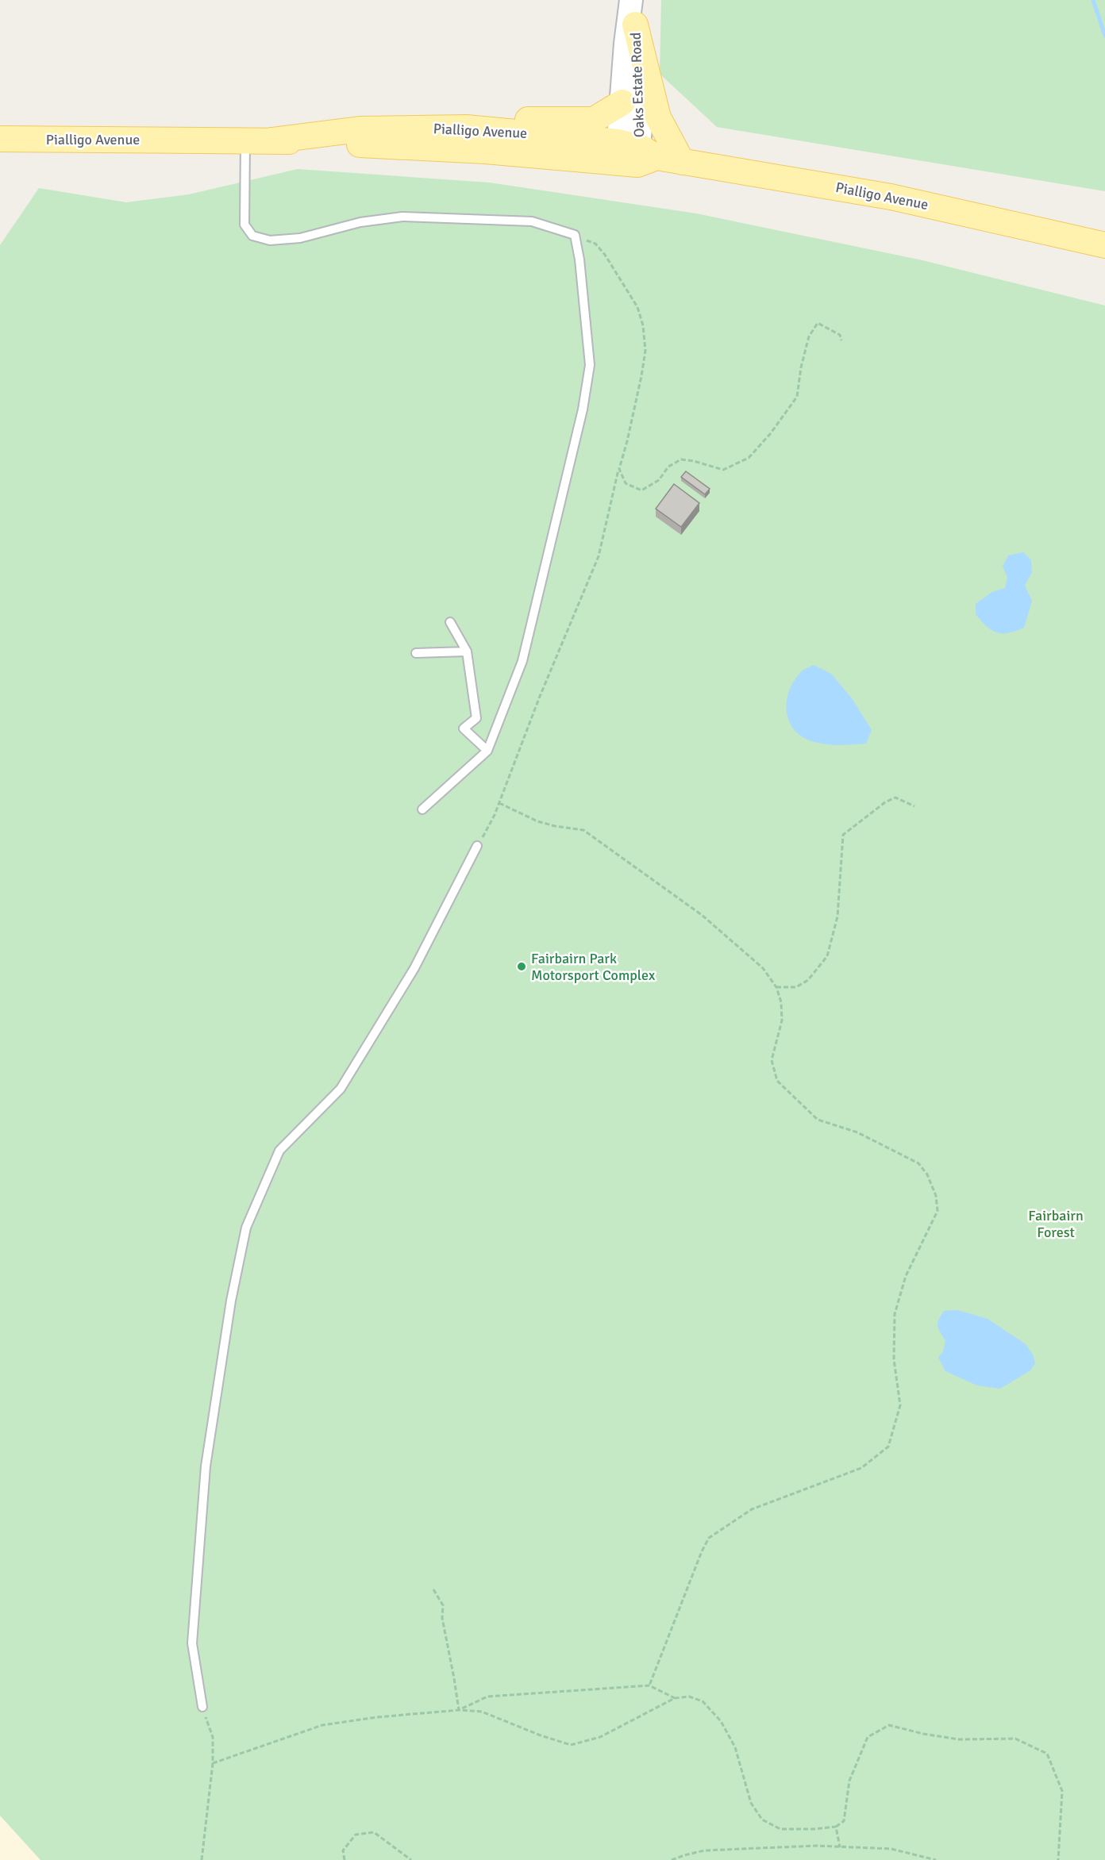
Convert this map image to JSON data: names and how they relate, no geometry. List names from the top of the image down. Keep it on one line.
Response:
{"streets":{"main road":["Oaks Estate Road","Pialligo Avenue"]},"crossings":[["Oaks Estate Road","Pialligo Avenue"]],"parks":["Fairbairn Forest"],"places":["Fairbairn Park Motorsport Complex"]}
